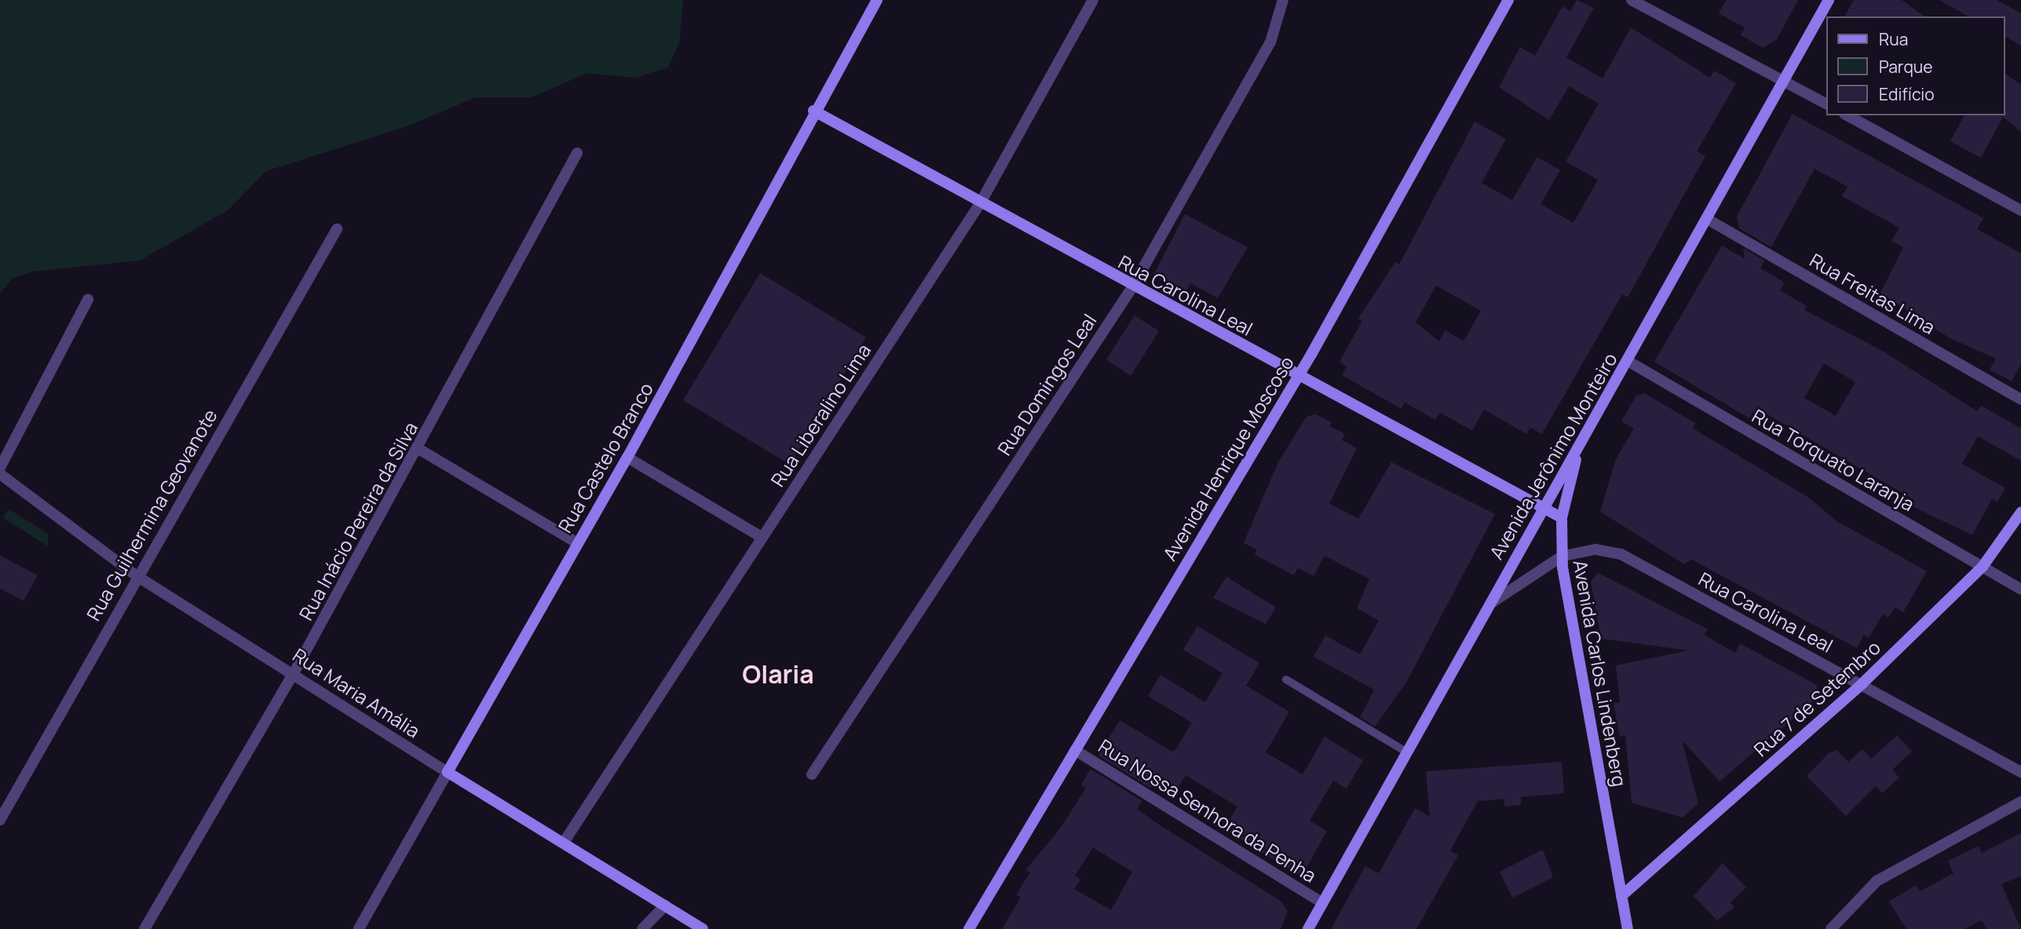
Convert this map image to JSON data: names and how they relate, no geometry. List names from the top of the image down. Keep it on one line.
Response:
{"streets":{"street":["Rua Freitas Lima","Rua Carolina Leal","Rua Domingos Leal","Rua Liberalino Lima","Avenida Jerônimo Monteiro","Rua Castelo Branco","Avenida Henrique Moscoso","Rua Torquato Laranja","Rua Guilhermina Geovanote","Rua Inácio Pereira da Silva","Avenida Carlos Lindenberg","Rua Maria Amália","Rua 7 de Setembro","Rua Nossa Senhora da Penha"]},"crossings":[["Rua Freitas Lima","Avenida Jerônimo Monteiro"],["Rua Carolina Leal","Rua Domingos Leal"],["Rua Carolina Leal","Rua Liberalino Lima"],["Rua Carolina Leal","Avenida Jerônimo Monteiro"],["Rua Carolina Leal","Rua Castelo Branco"],["Rua Carolina Leal","Avenida Henrique Moscoso"],["Rua Carolina Leal","Avenida Carlos Lindenberg"],["Rua Carolina Leal","Rua 7 de Setembro"],["Rua Liberalino Lima","Rua Maria Amália"],["Avenida Jerônimo Monteiro","Rua Torquato Laranja"],["Avenida Jerônimo Monteiro","Avenida Carlos Lindenberg"],["Avenida Jerônimo Monteiro","Rua Nossa Senhora da Penha"],["Rua Castelo Branco","Rua Maria Amália"],["Avenida Henrique Moscoso","Rua Nossa Senhora da Penha"],["Rua Torquato Laranja","Rua 7 de Setembro"],["Rua Guilhermina Geovanote","Rua Maria Amália"],["Rua Inácio Pereira da Silva","Rua Maria Amália"],["Avenida Carlos Lindenberg","Rua 7 de Setembro"]],"districts":["Olaria"],"legend":["Rua","Parque","Edifício"]}
